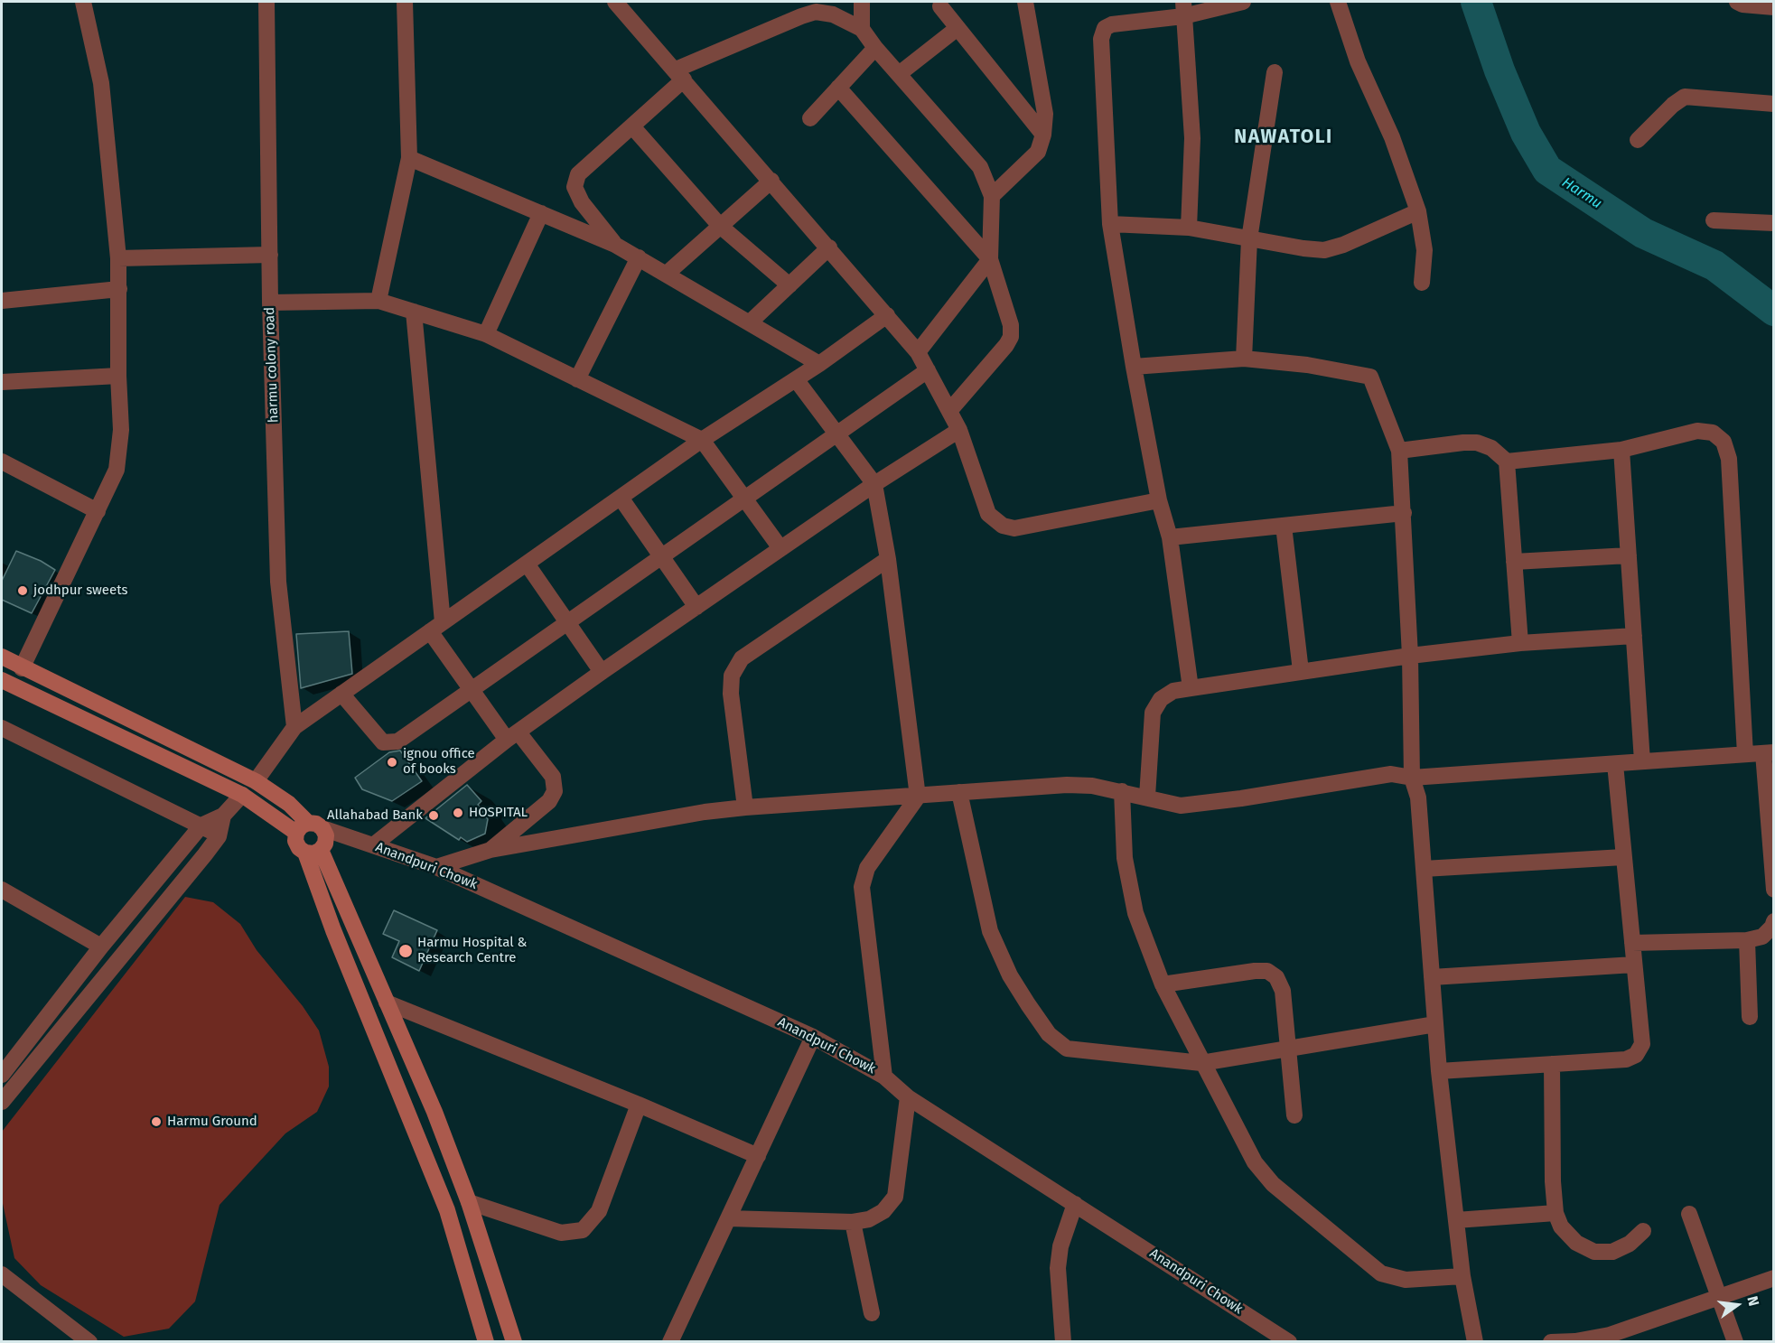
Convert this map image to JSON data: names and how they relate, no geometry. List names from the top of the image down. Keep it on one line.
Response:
{"streets":{"street":["harmu colony road","Anandpuri Chowk"]},"districts":["NAWATOLI"],"water":["Harmu"],"places":["jodhpur sweets","ignou office of books","HOSPITAL","Allahabad Bank","Harmu Hospital & Research Centre","Harmu Ground"],"north":"right"}
